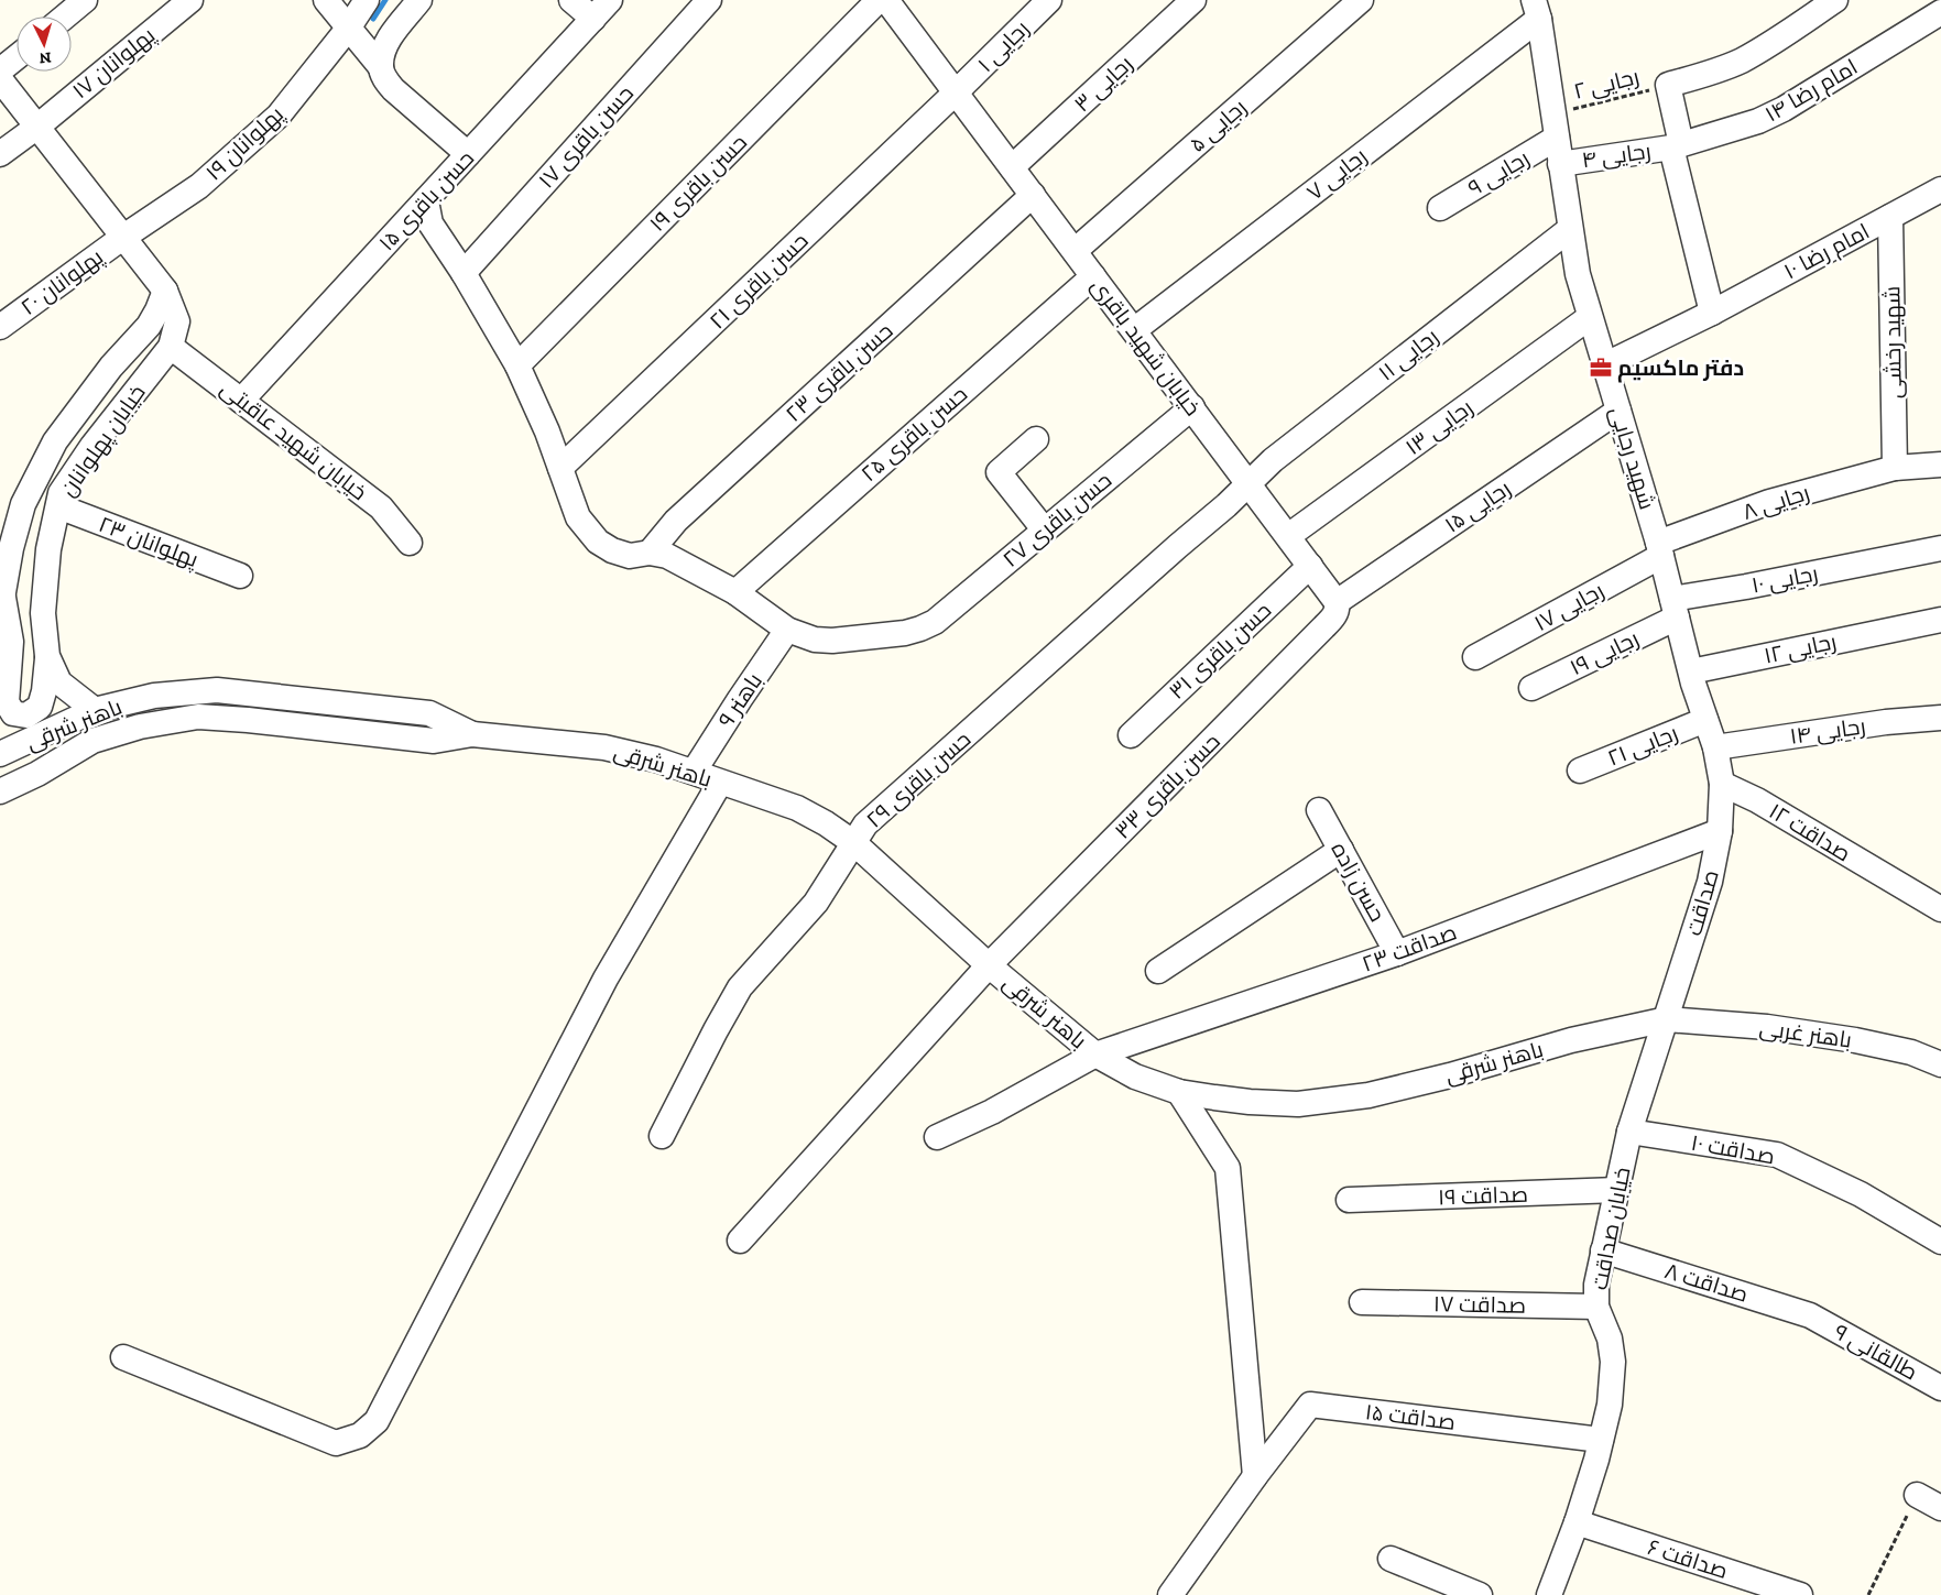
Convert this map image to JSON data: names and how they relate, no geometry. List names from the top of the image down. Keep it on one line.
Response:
{"streets":{"street":["رجایی ۱","پهلوانان ۱۷","رجایی ۳","امام رضا ۱۴","رجایی ۵","حسن باقری ۱۷","پهلوانان ۱۹","رجایی ۴","رجایی ۹","رجایی ۷","حسن باقری ۱۹","حسن باقری ۱۵","امام رضا ۱۰","حسن باقری ۲۱","پهلوانان ۲۰","شهید رخشی","خیابان شهید باقری","رجایی ۱۱","حسن باقری ۲۳","رجایی ۱۳","حسن باقری ۲۵","خیابان پهلوانان","خیابان شهید عاقبتی","شهید رجایی","رجایی ۸","رجایی ۱۵","حسن باقری ۲۷","پهلوانان ۲۳","رجایی ۱۰","رجایی ۱۷","رجایی ۱۲","حسن باقری ۳۱","رجایی ۱۹","باهنر ۹","باهنر شرقی","رجایی ۱۴","رجایی ۲۱","حسن باقری ۲۹","حسن باقری ۳۳","صداقت ۱۲","حسن زاده","صداقت","صداقت ۲۳","باهنر غربی","صداقت ۱۰","صداقت ۱۹","خیابان صداقت","صداقت ۸","صداقت ۱۷","طالقانی ۹","صداقت ۱۵","صداقت ۶"],"path":["رجایی ۲"]},"crossings":[["رجایی ۱","حسن باقری ۲۱"],["رجایی ۱","خیابان شهید باقری"],["پهلوانان ۱۷","خیابان پهلوانان"],["رجایی ۳","خیابان شهید باقری"],["رجایی ۲","رجایی ۹"],["رجایی ۲","شهید رجایی"],["امام رضا ۱۴","رجایی ۴"],["رجایی ۵","خیابان شهید باقری"],["پهلوانان ۱۹","پهلوانان ۲۰"],["پهلوانان ۱۹","خیابان پهلوانان"],["رجایی ۴","شهید رجایی"],["رجایی ۹","شهید رجایی"],["رجایی ۷","خیابان شهید باقری"],["رجایی ۷","شهید رجایی"],["حسن باقری ۱۵","خیابان شهید عاقبتی"],["امام رضا ۱۰","شهید رخشی"],["امام رضا ۱۰","شهید رجایی"],["حسن باقری ۲۱","خیابان شهید باقری"],["پهلوانان ۲۰","خیابان پهلوانان"],["شهید رخشی","رجایی ۸"],["خیابان شهید باقری","رجایی ۱۱"],["خیابان شهید باقری","حسن باقری ۲۳"],["خیابان شهید باقری","رجایی ۱۳"],["خیابان شهید باقری","حسن باقری ۲۵"],["خیابان شهید باقری","رجایی ۱۵"],["خیابان شهید باقری","حسن باقری ۲۷"],["خیابان شهید باقری","حسن باقری ۳۱"],["خیابان شهید باقری","حسن باقری ۲۹"],["خیابان شهید باقری","حسن باقری ۳۳"],["رجایی ۱۱","شهید رجایی"],["رجایی ۱۱","حسن باقری ۲۹"],["رجایی ۱۳","شهید رجایی"],["خیابان پهلوانان","خیابان شهید عاقبتی"],["خیابان پهلوانان","پهلوانان ۲۳"],["خیابان پهلوانان","باهنر شرقی"],["شهید رجایی","رجایی ۸"],["شهید رجایی","رجایی ۱۵"],["شهید رجایی","رجایی ۱۰"],["شهید رجایی","رجایی ۱۷"],["شهید رجایی","رجایی ۱۲"],["شهید رجایی","رجایی ۱۹"],["شهید رجایی","رجایی ۱۴"],["شهید رجایی","رجایی ۲۱"],["شهید رجایی","صداقت ۱۲"],["شهید رجایی","صداقت"],["رجایی ۸","رجایی ۱۷"],["رجایی ۱۵","حسن باقری ۳۳"],["حسن باقری ۲۷","باهنر ۹"],["رجایی ۱۰","رجایی ۱۹"],["باهنر ۹","باهنر شرقی"],["باهنر شرقی","حسن باقری ۲۹"],["باهنر شرقی","حسن باقری ۳۳"],["باهنر شرقی","صداقت"],["باهنر شرقی","صداقت ۲۳"],["باهنر شرقی","باهنر غربی"],["باهنر شرقی","خیابان صداقت"],["صداقت ۱۲","صداقت"],["حسن زاده","صداقت ۲۳"],["صداقت","صداقت ۲۳"],["صداقت","باهنر غربی"],["صداقت","خیابان صداقت"],["باهنر غربی","خیابان صداقت"],["صداقت ۱۰","خیابان صداقت"],["صداقت ۱۹","خیابان صداقت"],["خیابان صداقت","صداقت ۸"],["خیابان صداقت","صداقت ۱۷"],["خیابان صداقت","صداقت ۱۵"],["خیابان صداقت","صداقت ۶"],["صداقت ۸","طالقانی ۹"]],"places":{"office":["دفتر ماکسیم"]},"north":"bottom"}
